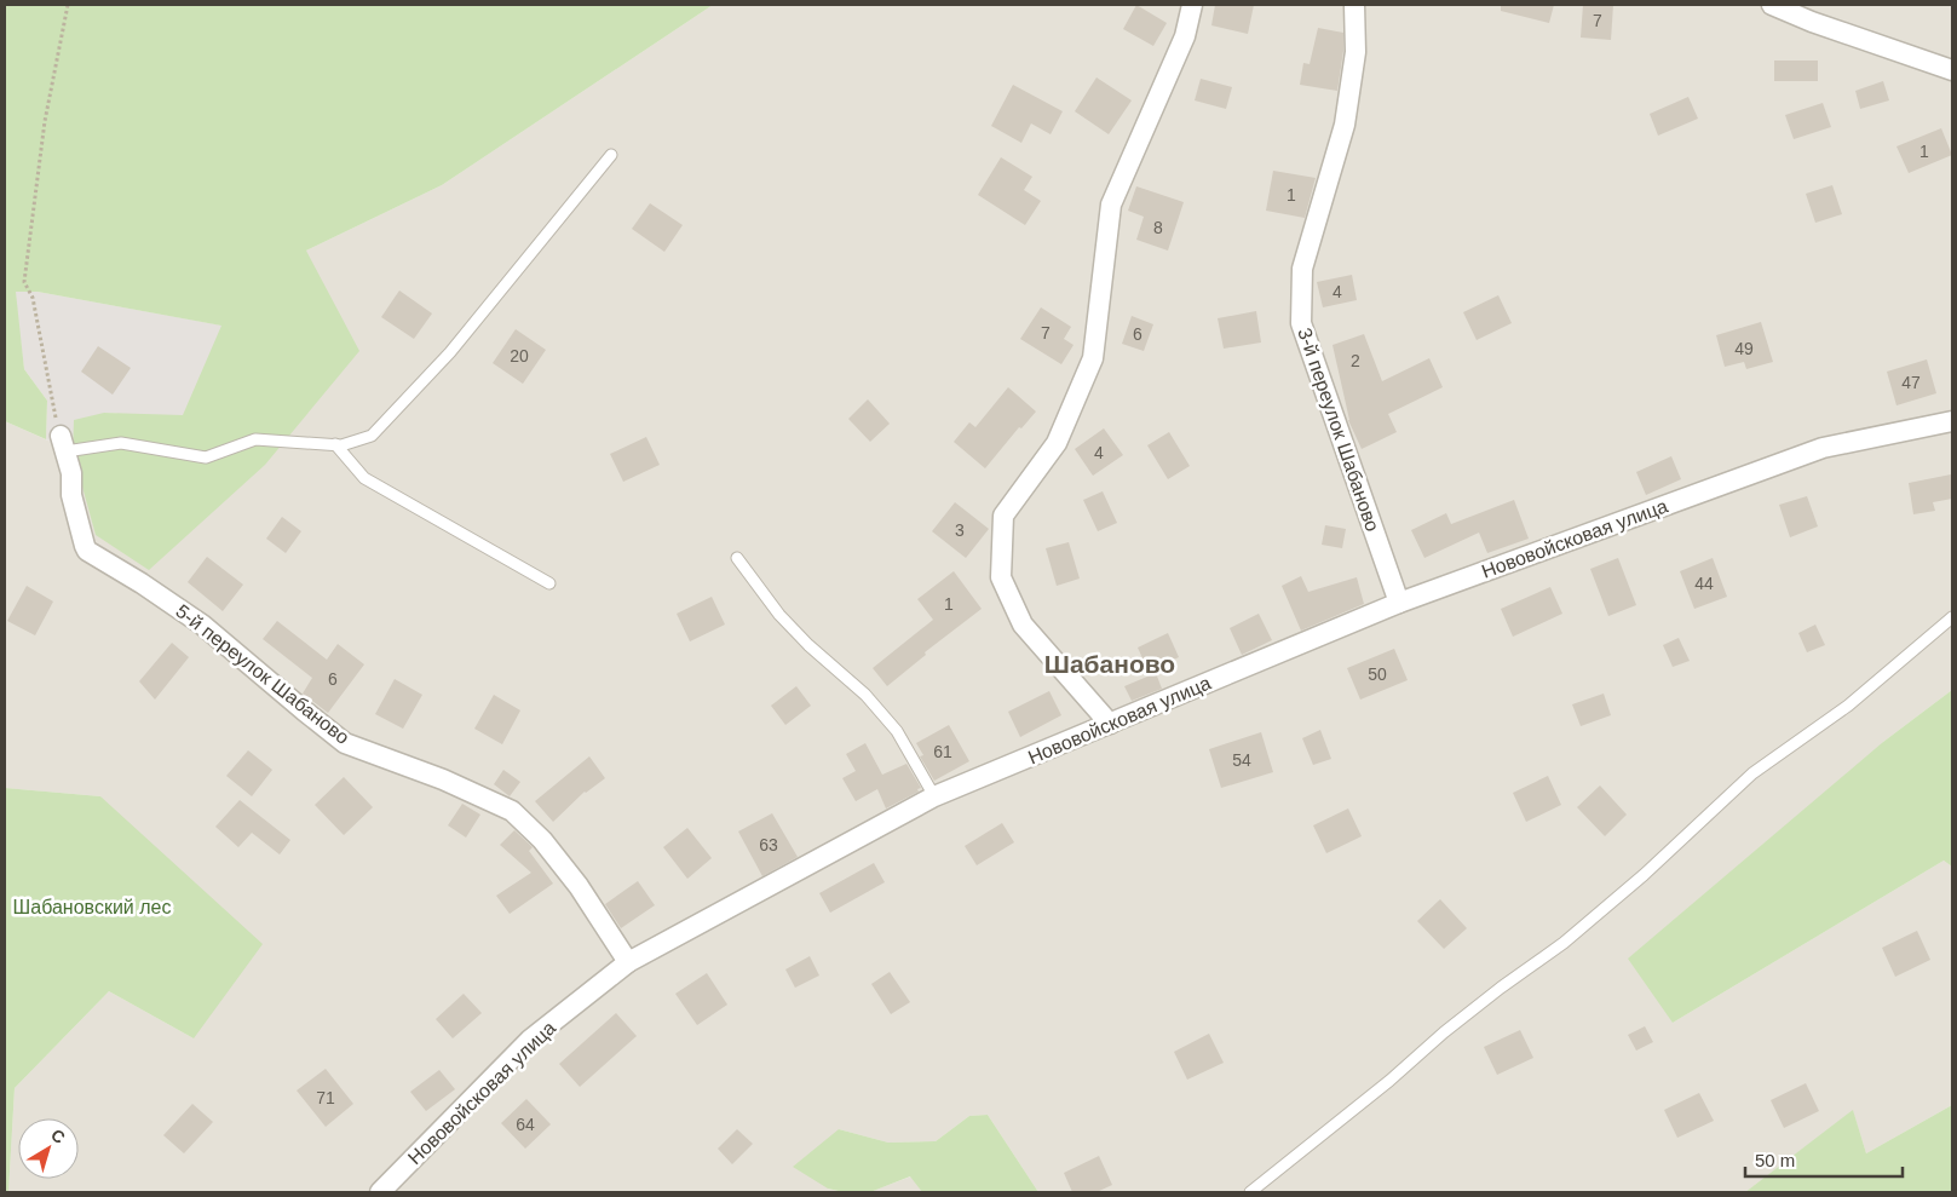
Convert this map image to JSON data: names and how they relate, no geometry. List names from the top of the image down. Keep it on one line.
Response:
{"streets":{"street":["3-й переулок Шабаново","Нововойсковая улица","5-й переулок Шабаново"]},"crossings":[["3-й переулок Шабаново","Нововойсковая улица"],["Нововойсковая улица","5-й переулок Шабаново"]],"districts":["Шабаново"],"parks":["Шабановский лес"],"house_numbers":["7","1","1","8","4","7","6","49","20","2","47","4","3","44","1","50","6","61","54","63","71","64"],"scale_bar":"50 m","north":"top right"}
